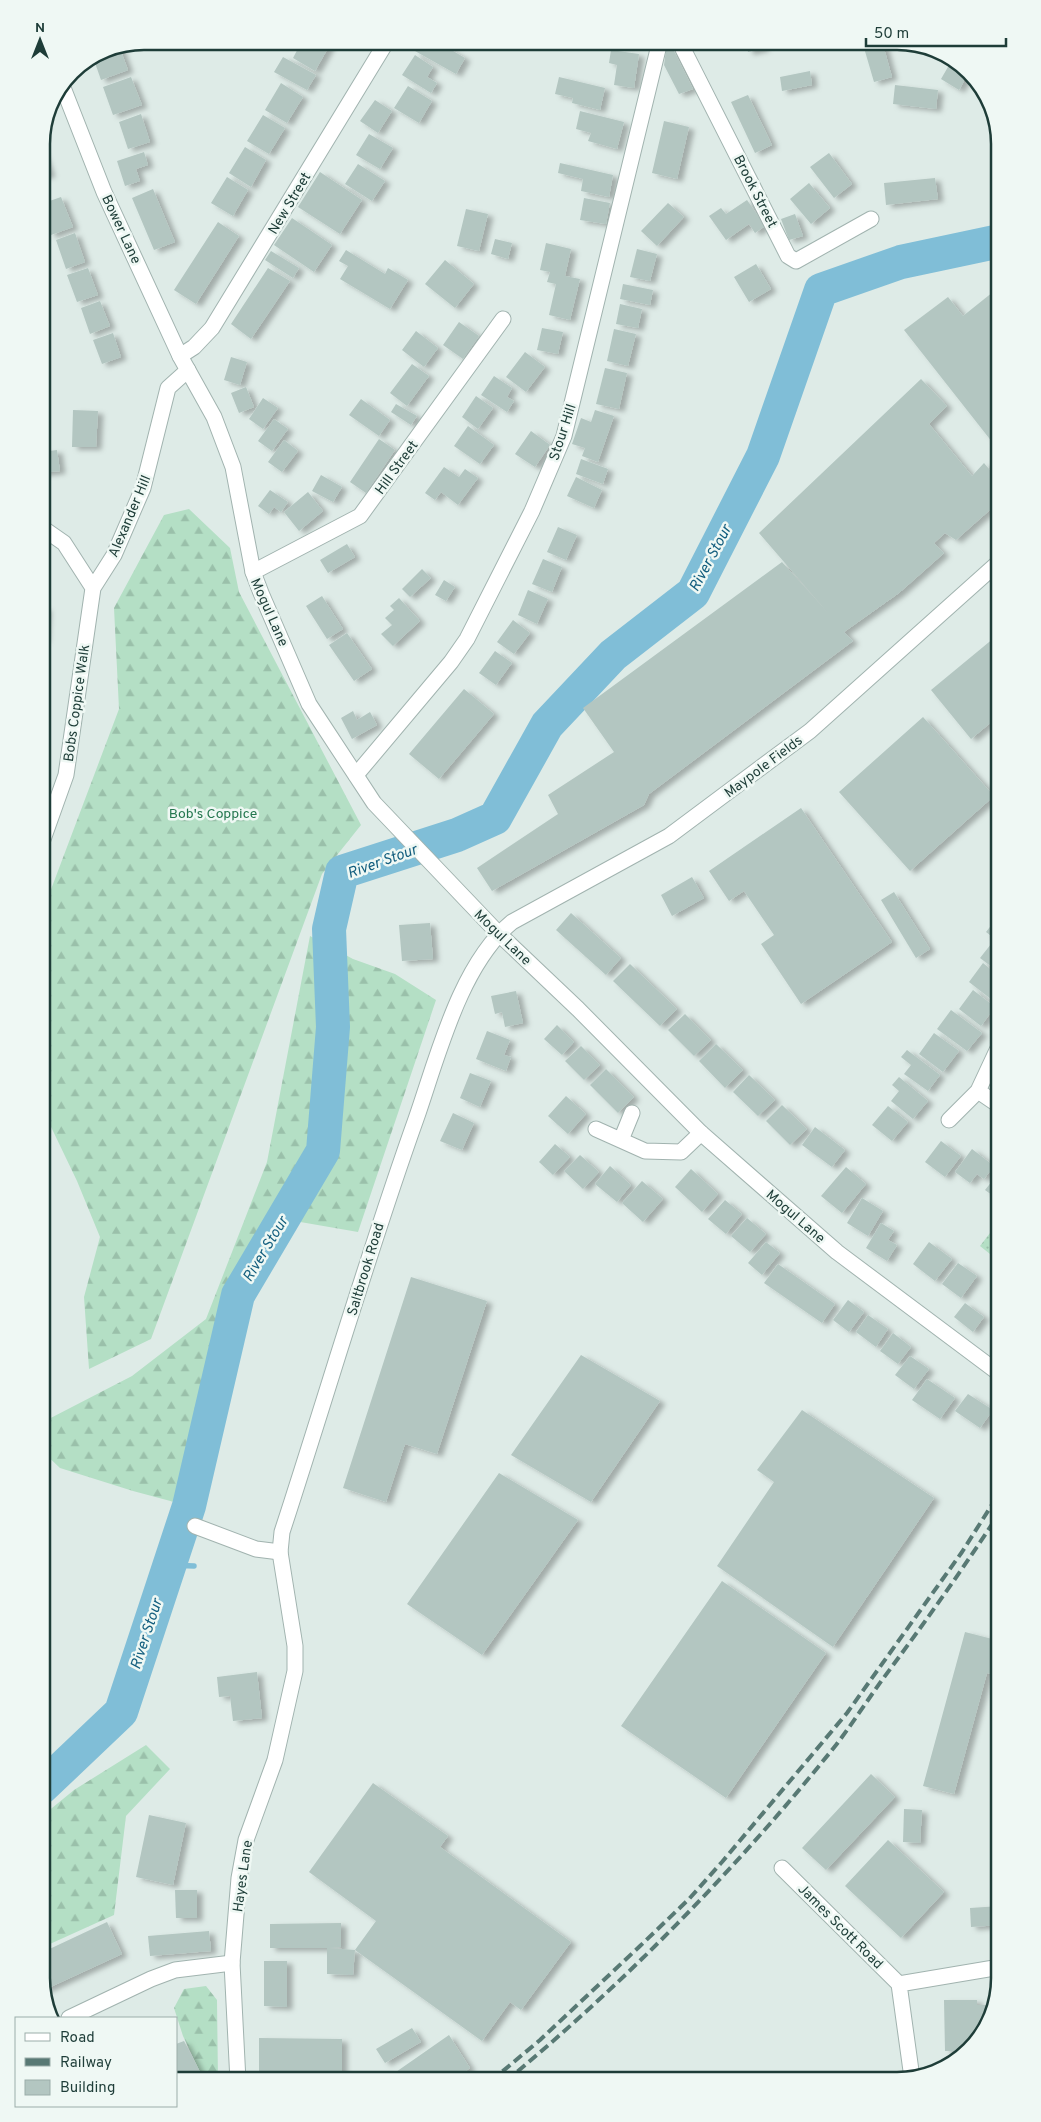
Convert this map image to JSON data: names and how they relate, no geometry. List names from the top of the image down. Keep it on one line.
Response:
{"streets":{"street":["Brook Street","New Street","Bower Lane","Stour Hill","Hill Street","Alexander Hill","Mogul Lane","Bobs Coppice Walk","Maypole Fields","Saltbrook Road","Hayes Lane","James Scott Road"]},"crossings":[["New Street","Bower Lane"],["Bower Lane","Alexander Hill"],["Bower Lane","Mogul Lane"],["Stour Hill","Mogul Lane"],["Hill Street","Mogul Lane"],["Alexander Hill","Mogul Lane"],["Alexander Hill","Bobs Coppice Walk"],["Mogul Lane","Maypole Fields"],["Mogul Lane","Saltbrook Road"],["Maypole Fields","Saltbrook Road"],["Saltbrook Road","Hayes Lane"]],"water":["River Stour"],"parks":["Bob's Coppice"],"legend":["Road","Railway","Building"],"scale_bar":"50 m","north":"top"}
